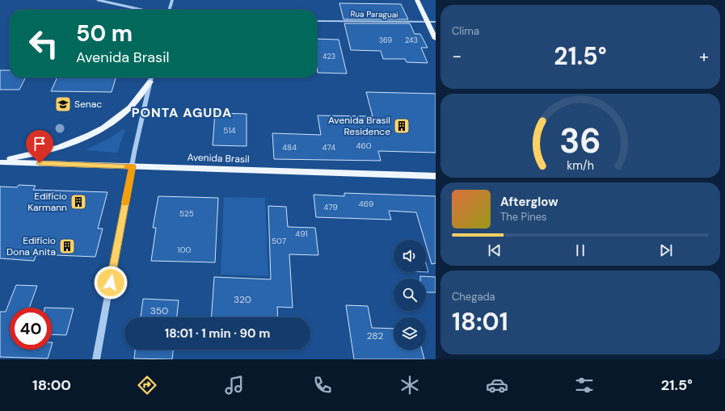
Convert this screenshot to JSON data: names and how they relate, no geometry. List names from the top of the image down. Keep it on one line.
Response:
{"streets":{"main road":["Avenida Brasil"],"street":["Rua Paraguai"]},"districts":["PONTA AGUDA"],"places":{"school or university":["Senac"],"building":["Avenida Brasil Residence","Edifício Karmann","Edifício Dona Anita"]},"house_numbers":["369","243","423","514","460","484","474","469","479","525","491","507","100","320","350","282"],"page":{"tile":["Clima",["Chegada","18:01"]],"turn":["50 m","Avenida Brasil"],"heat":["−","21.5°","+"],"song":["Afterglow","The Pines"],"limit":"40","trip":"18:01 · 1 min · 90 m","tabs":["18:00","21.5°"],"gauge":["36","km/h"]}}
